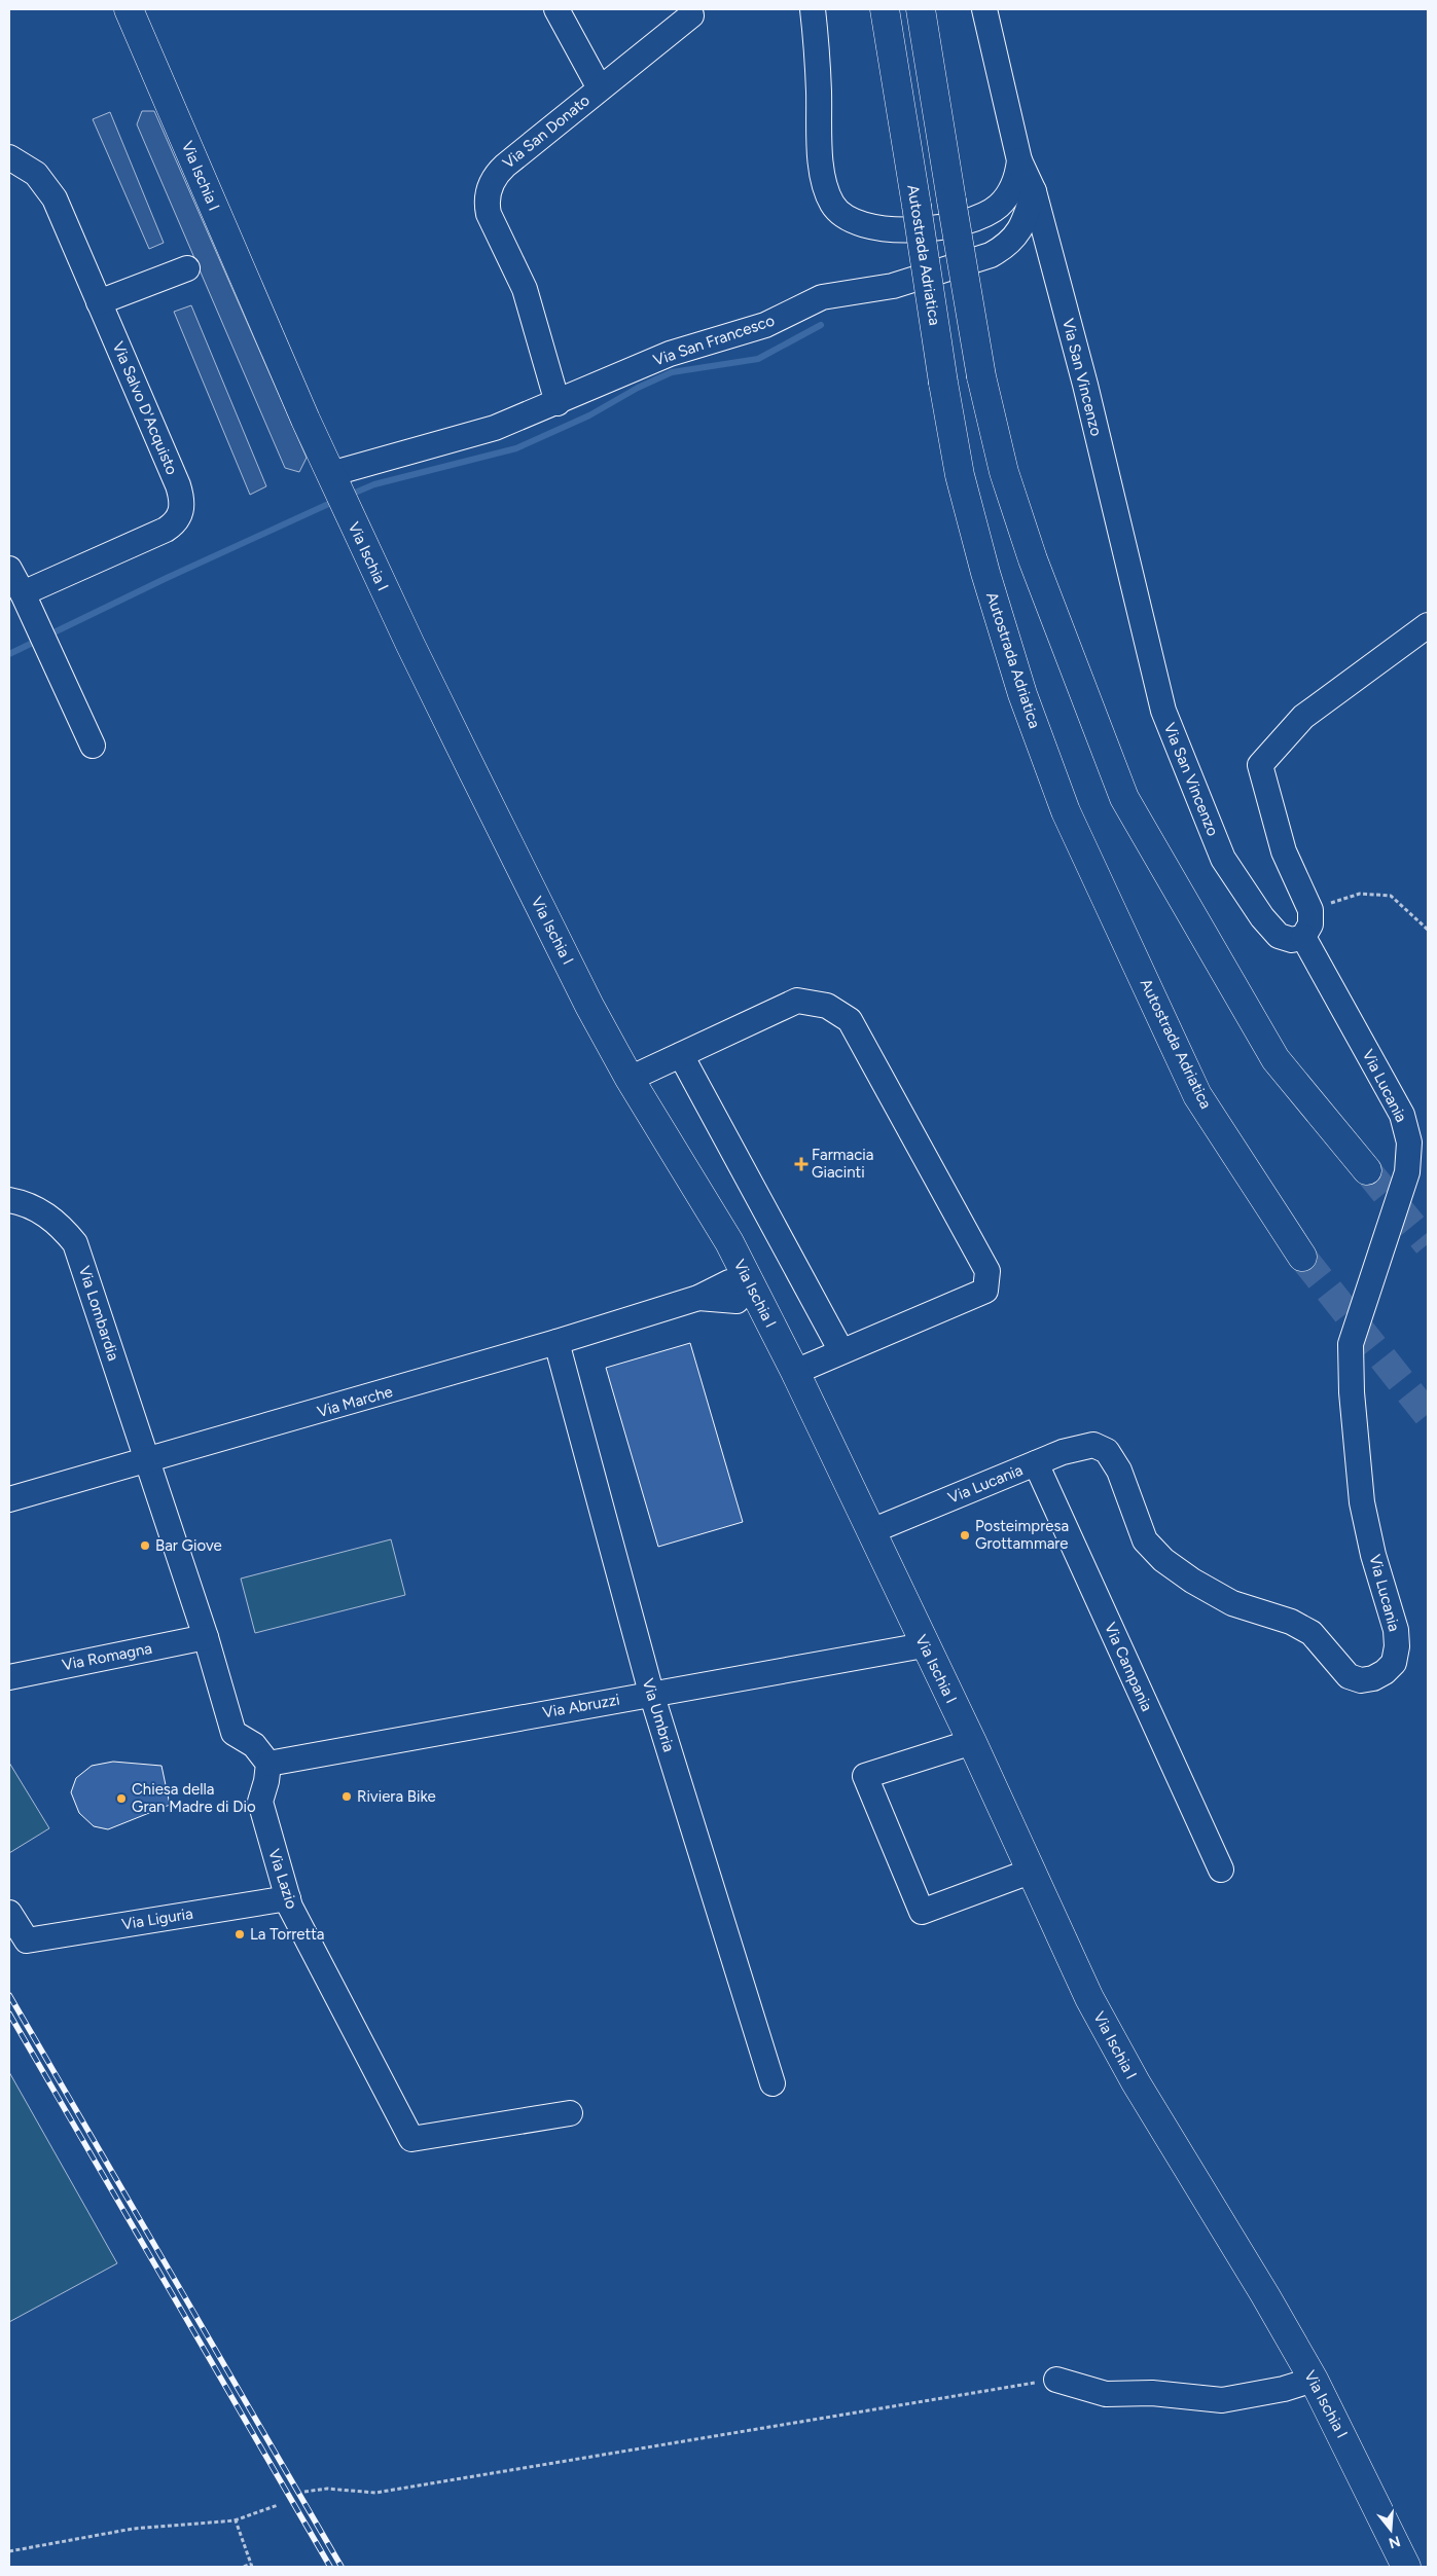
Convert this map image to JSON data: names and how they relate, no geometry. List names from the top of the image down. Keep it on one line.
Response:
{"streets":{"main road":["Via Ischia I","Autostrada Adriatica"],"street":["Via San Donato","Via San Francesco","Via San Vincenzo","Via Salvo D'Acquisto","Via Lucania","Via Lombardia","Via Marche","Via Romagna","Via Campania","Via Abruzzi","Via Umbria","Via Lazio","Via Liguria"]},"crossings":[["Via San Donato","Via San Francesco"],["Via Ischia I","Via San Francesco"],["Via Ischia I","Via Lucania"],["Via Ischia I","Via Marche"],["Via Ischia I","Via Abruzzi"],["Via San Francesco","Via San Vincenzo"],["Via San Vincenzo","Via Lucania"],["Via Lucania","Via Campania"],["Via Lombardia","Via Marche"],["Via Marche","Via Umbria"],["Via Abruzzi","Via Umbria"],["Via Abruzzi","Via Lazio"],["Via Lazio","Via Liguria"]],"places":{"health":["Farmacia Giacinti"],"other":["Posteimpresa Grottammare","Bar Giove","Riviera Bike","Chiesa della Gran Madre di Dio","La Torretta"]},"north":"bottom"}
